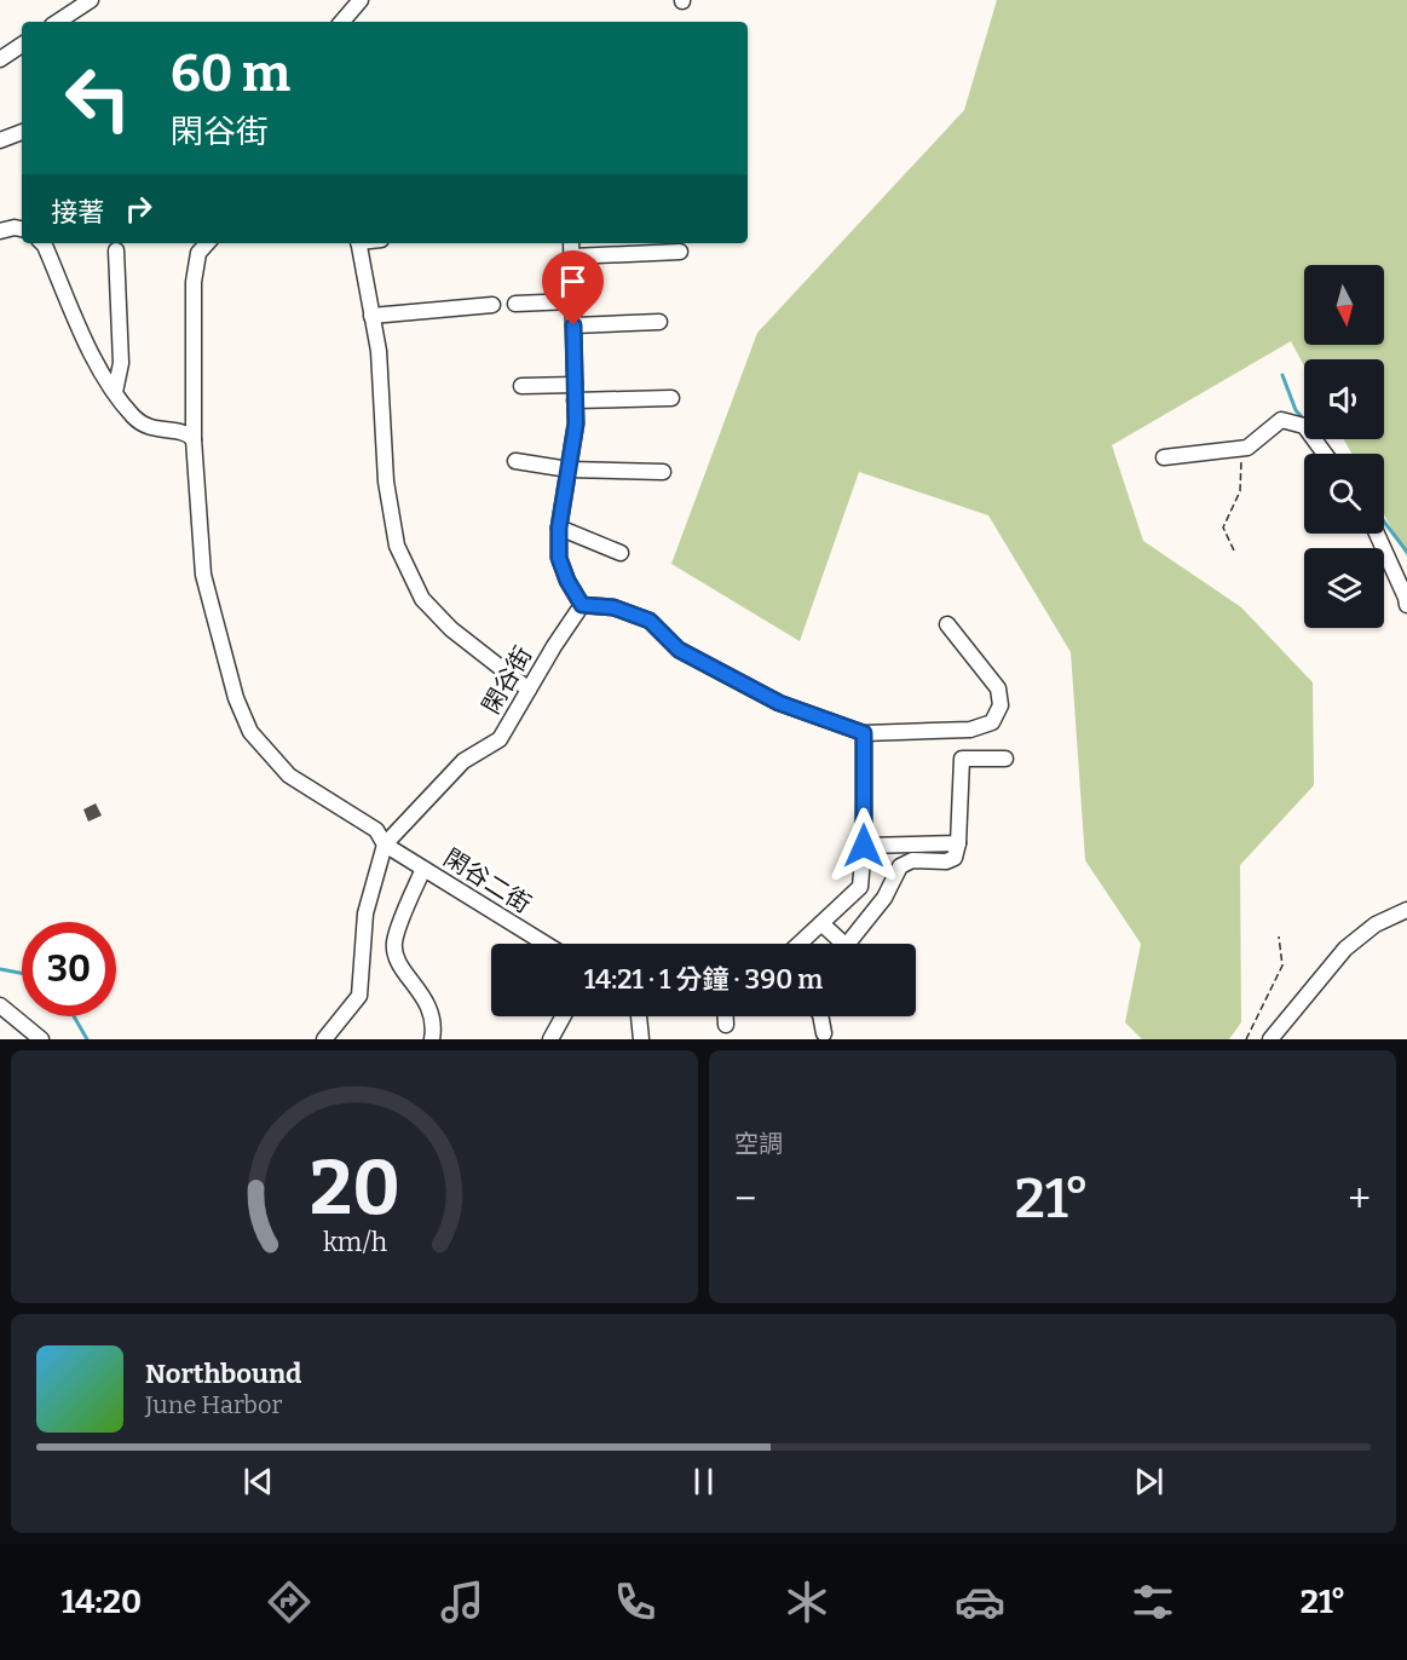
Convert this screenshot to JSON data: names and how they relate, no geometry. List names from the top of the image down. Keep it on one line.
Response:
{"streets":{"street":["閑谷街","閑谷二街"]},"crossings":[["閑谷街","閑谷二街"]],"north":"bottom","page":{"turn":["60 m","閑谷街"],"then":"接著","limit":"30","trip":"14:21 · 1 分鐘 · 390 m","tile":"空調","heat":["−","21°","+"],"song":["Northbound","June Harbor"],"tabs":["14:20","21°"],"gauge":["20","km/h"]}}
